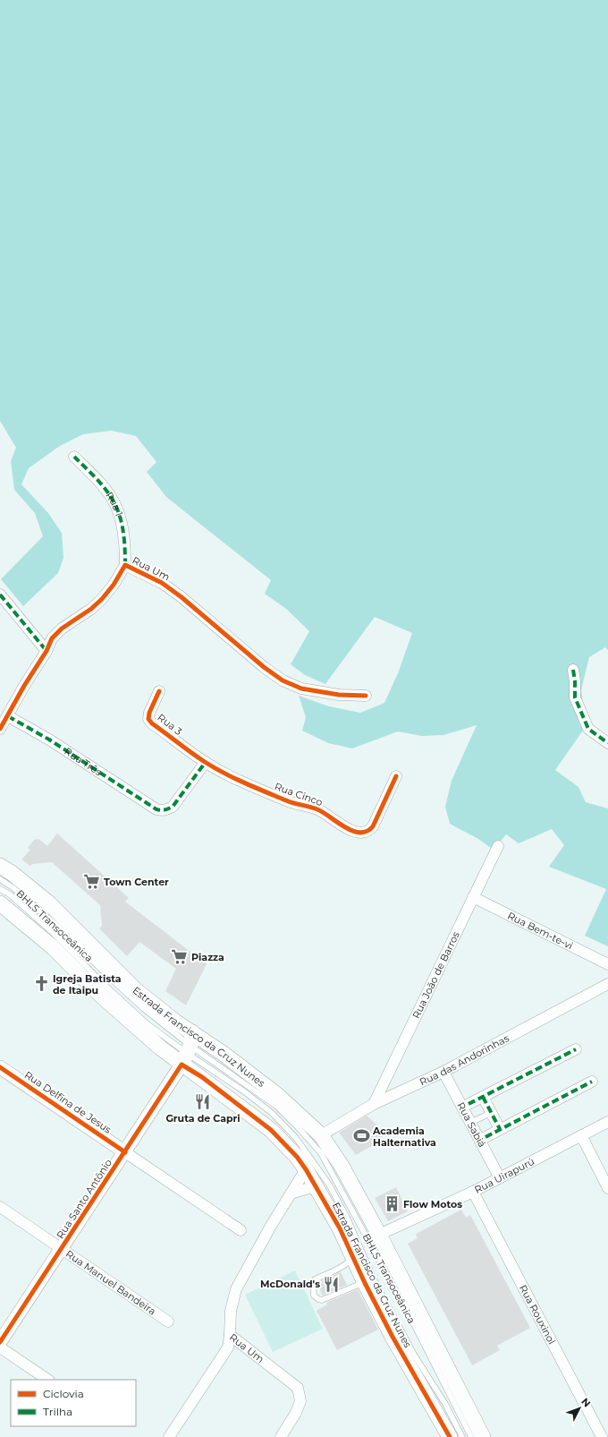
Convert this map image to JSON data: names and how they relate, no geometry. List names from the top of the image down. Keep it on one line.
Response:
{"streets":{"main road":["Estrada Francisco da Cruz Nunes"],"street":["Rua 1","Rua Um","Rua 3","Rua Três","Rua Cinco","Rua Bem-te-vi","Rua João de Barros","Rua das Andorinhas","Rua Delfina de Jesus","Rua Sabiá","Rua Uirapurú","Rua Santo Antônio","Rua Manuel Bandeira","Rua Rouxinol"],"lane":["BHLS Transoceânica"]},"crossings":[["Rua 1","Rua Um"],["Rua Um","Rua Três"],["Rua 3","Rua Três"],["Rua 3","Rua Cinco"],["Rua Três","Rua Cinco"],["BHLS Transoceânica","Estrada Francisco da Cruz Nunes"],["BHLS Transoceânica","Rua Santo Antônio"],["Rua Bem-te-vi","Rua João de Barros"],["Rua João de Barros","Rua das Andorinhas"],["Estrada Francisco da Cruz Nunes","Rua das Andorinhas"],["Estrada Francisco da Cruz Nunes","Rua Uirapurú"],["Estrada Francisco da Cruz Nunes","Rua Santo Antônio"],["Rua das Andorinhas","Rua Sabiá"],["Rua Delfina de Jesus","Rua Santo Antônio"],["Rua Sabiá","Rua Uirapurú"],["Rua Uirapurú","Rua Rouxinol"],["Rua Santo Antônio","Rua Manuel Bandeira"]],"places":{"supermarket":["Town Center","Piazza"],"church":["Igreja Batista de Itaipu"],"restaurant":["Gruta de Capri","McDonald's"],"sports":["Academia Halternativa"],"building":["Flow Motos"]},"legend":["Ciclovia","Trilha"],"north":"top right"}
